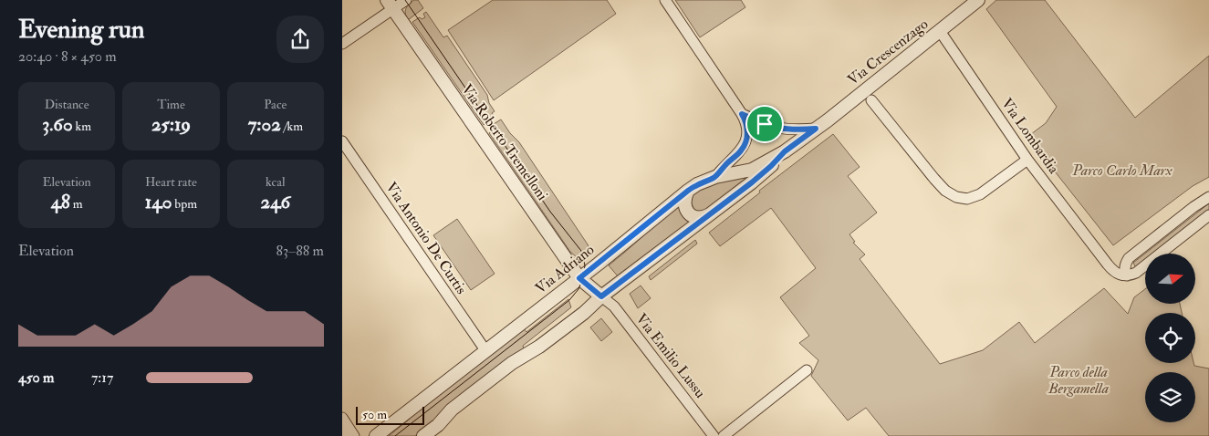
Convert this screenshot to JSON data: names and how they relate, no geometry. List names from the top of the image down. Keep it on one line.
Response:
{"streets":{"street":["Via Crescenzago","Via Lombardia","Via Roberto Tremelloni","Via Antonio De Curtis","Via Adriano","Via Emilio Lussu"]},"crossings":[["Via Crescenzago","Via Lombardia"],["Via Crescenzago","Via Adriano"],["Via Roberto Tremelloni","Via Adriano"],["Via Roberto Tremelloni","Via Emilio Lussu"],["Via Antonio De Curtis","Via Adriano"],["Via Adriano","Via Emilio Lussu"]],"parks":["Parco Carlo Marx","Parco della Bergamella"],"scale_bar":"50 m","north":"right","page":{"heading":["Evening run","20:40 · 8 × 450 m"],"stats":[["Distance","3.60 km"],["Time","25:19"],["Pace","7:02 /km"],["Elevation","48 m"],["Heart rate","140 bpm"],["kcal","246"]],"chart":["Elevation","83–88 m"],"list":[{"name":"450 m","note":"7:17"}],"scale":"50 m"}}
